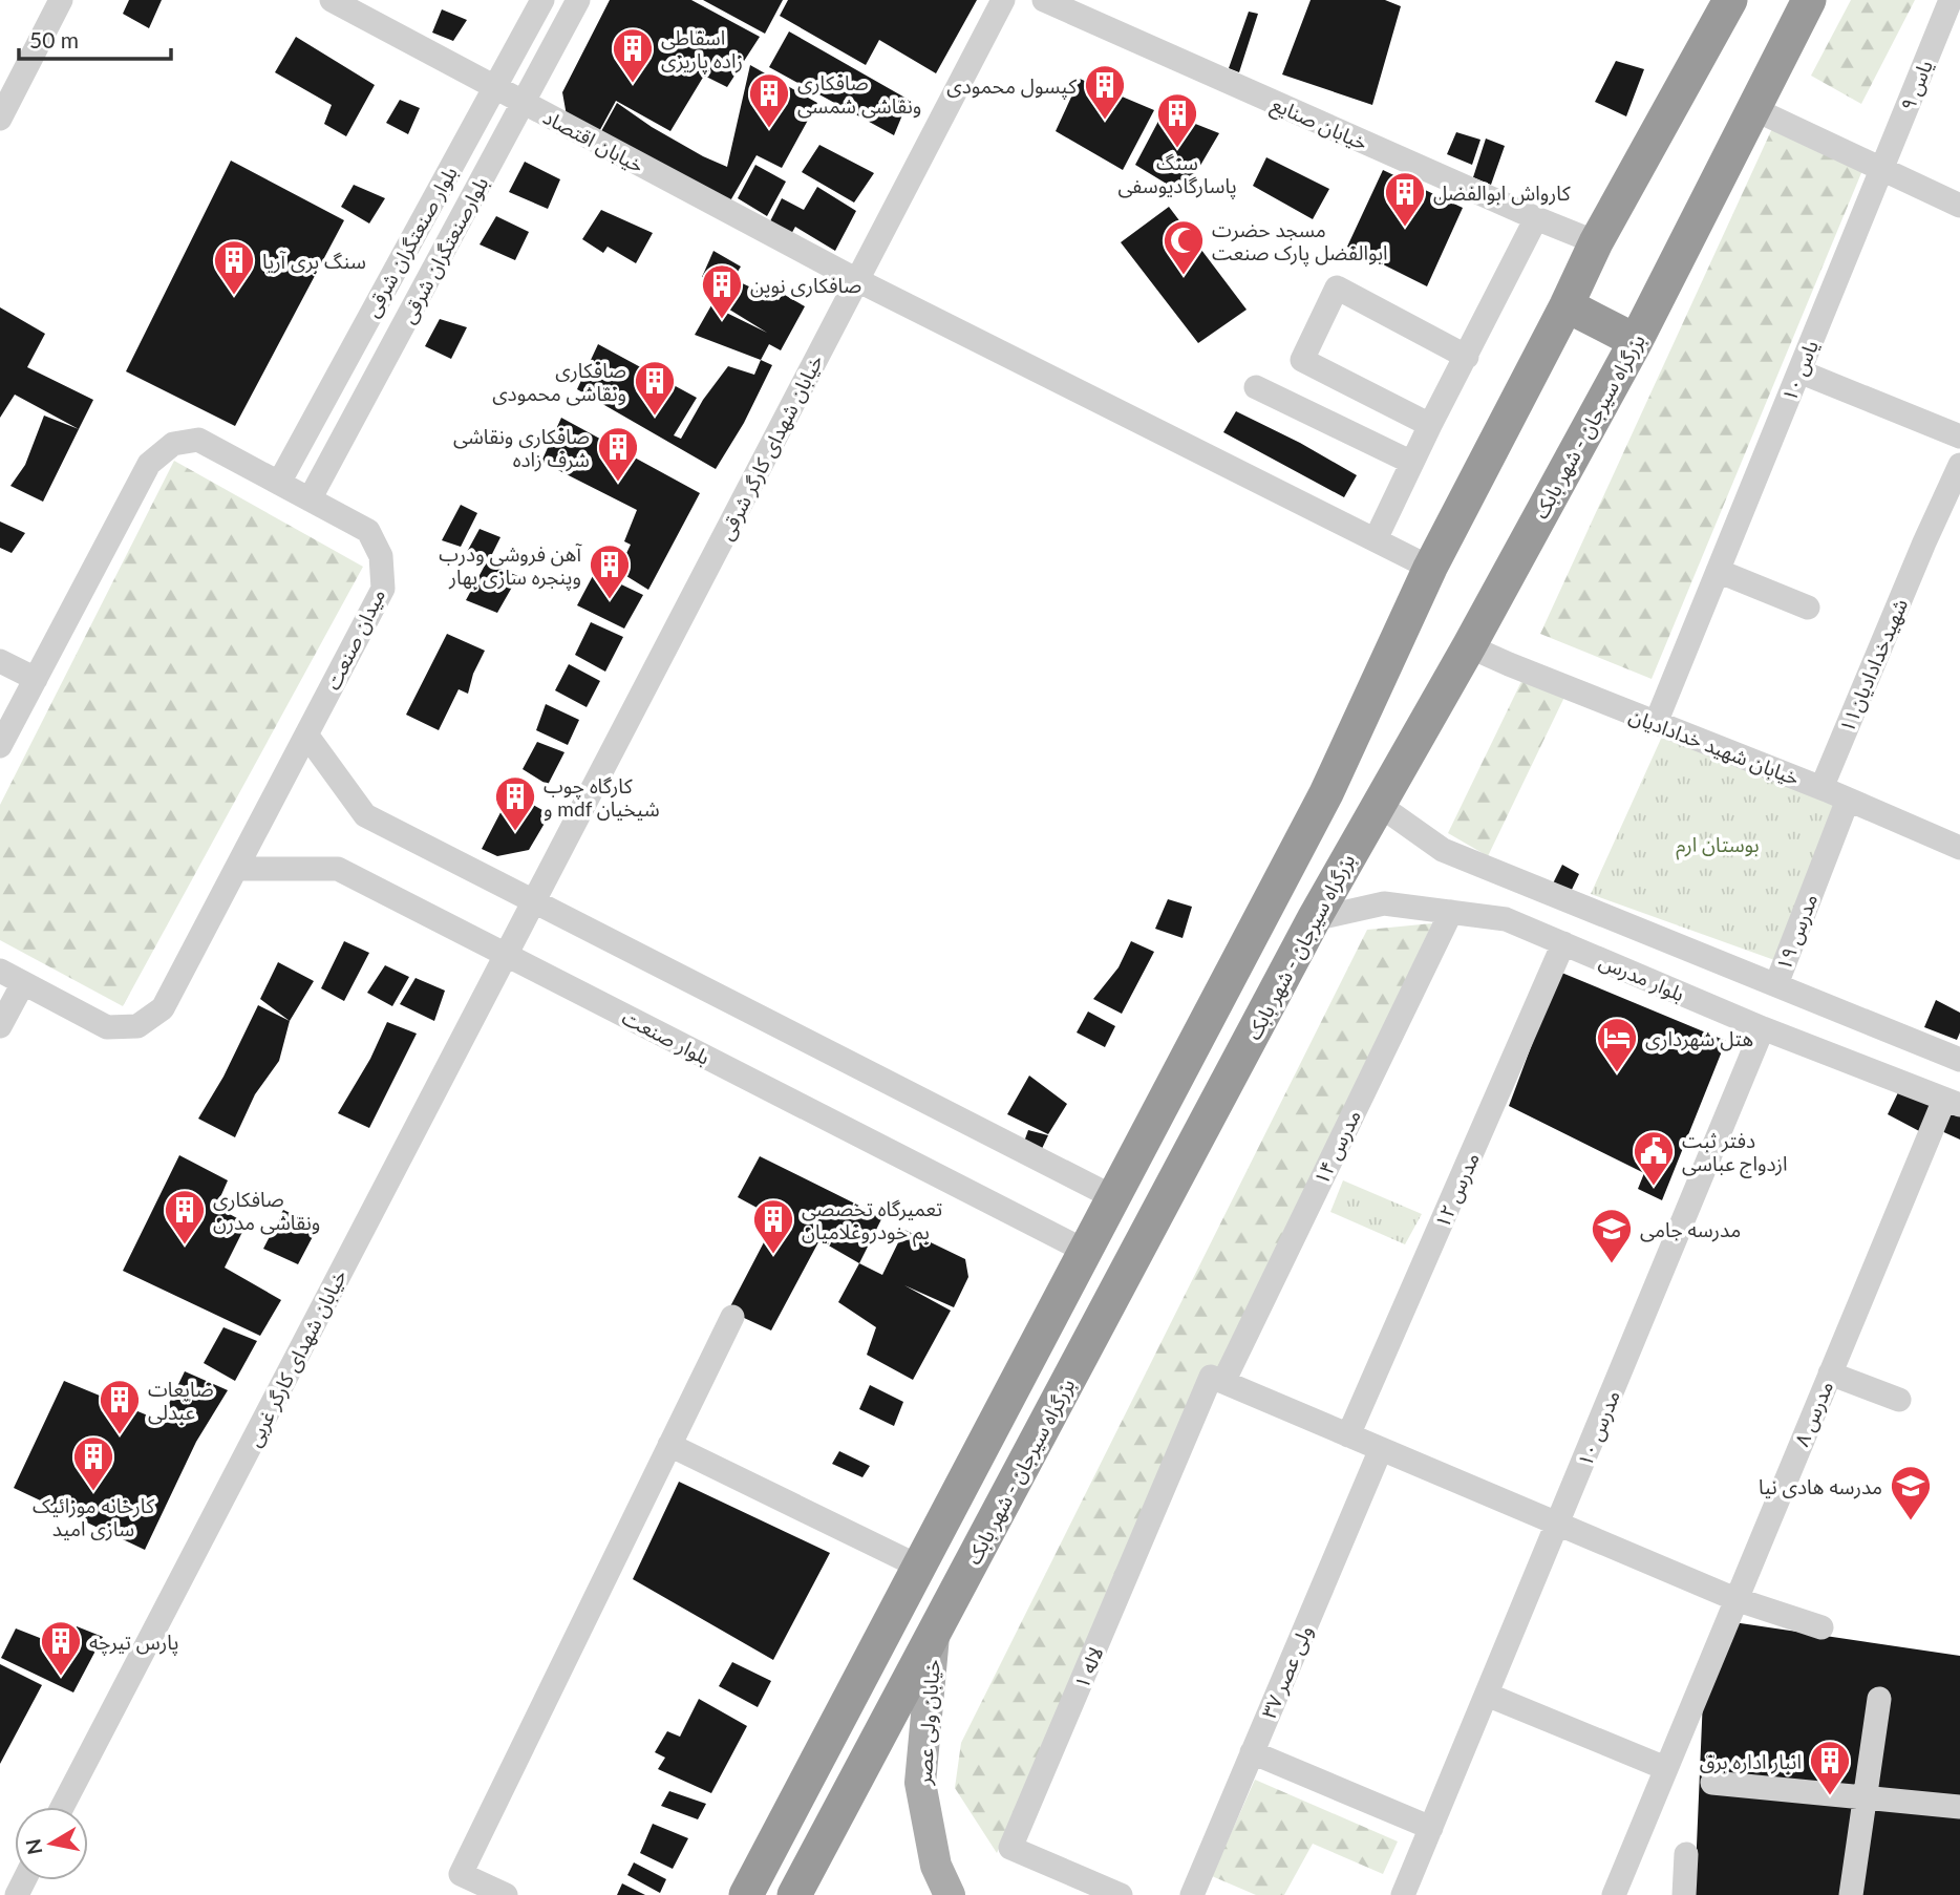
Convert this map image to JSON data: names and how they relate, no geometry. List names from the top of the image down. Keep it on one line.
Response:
{"streets":{"highway":["بزرگراه سیرجان - شهر بابک"],"main road":["خیابان ولی عصر"],"street":["یاس ۹","خیابان صنایع","خیابان اقتصاد","بلوار صنعتگران شرقی","بلوارصنعتگران شرقی","یاس ۱۰","خیابان شهدای کارگر شرقی","میدان صنعت","شهیدخدادادیان۱۱","خیابان شهید خدادادیان","مدرس ۱۹","بلوار مدرس","بلوار صنعت","مدرس ۱۴","مدرس ۱۲","خیابان شهدای کارگر غربی","مدرس ۸","مدرس ۱۰","لاله ۱","ولی عصر ۳۷"]},"crossings":[["یاس ۹","یاس ۱۰"],["خیابان اقتصاد","بلوار صنعتگران شرقی"],["خیابان اقتصاد","بلوارصنعتگران شرقی"],["خیابان اقتصاد","خیابان شهدای کارگر شرقی"],["بلوار صنعتگران شرقی","میدان صنعت"],["بلوارصنعتگران شرقی","میدان صنعت"],["یاس ۱۰","خیابان شهید خدادادیان"],["بزرگراه سیرجان - شهر بابک","خیابان شهید خدادادیان"],["بزرگراه سیرجان - شهر بابک","بلوار مدرس"],["بزرگراه سیرجان - شهر بابک","خیابان ولی عصر"],["خیابان شهدای کارگر شرقی","خیابان شهدای کارگر غربی"],["میدان صنعت","بلوار صنعت"],["شهیدخدادادیان۱۱","خیابان شهید خدادادیان"],["خیابان شهید خدادادیان","مدرس ۱۹"],["بلوار مدرس","مدرس ۱۴"],["بلوار مدرس","مدرس ۱۲"],["بلوار مدرس","مدرس ۸"],["بلوار مدرس","مدرس ۱۰"],["بلوار صنعت","خیابان شهدای کارگر غربی"],["مدرس ۱۴","لاله ۱"]],"parks":["بوستان ارم"],"places":{"building":["اسقاطی زاده پاریزی","کپسول محمودی","صافکاری ونقاشی شمسی","سنگ پاسارگادیوسفی","کارواش ابوالفضل","سنگ بری آریا","صافکاری نوین","صافکاری ونقاشی محمودی","صافکاری ونقاشی شرف زاده","آهن فروشی ودرب وپنجره سازی بهار","کارگاه چوب و mdf شیخیان","صافکاری ونقاشی مدرن","تعمیرگاه تخصصی بم خودروغلامیان","ضایعات عبدلی","کارخانه موزائیک سازی امید","پارس تیرچه","انبار اداره برق"],"mosque":["مسجد حضرت ابوالفضل پارک صنعت"],"hotel":["هتل شهرداری"],"public building":["دفتر ثبت ازدواج عباسی"],"school or university":["مدرسه جامی","مدرسه هادی نیا"]},"scale_bar":"50 m","north":"left"}
